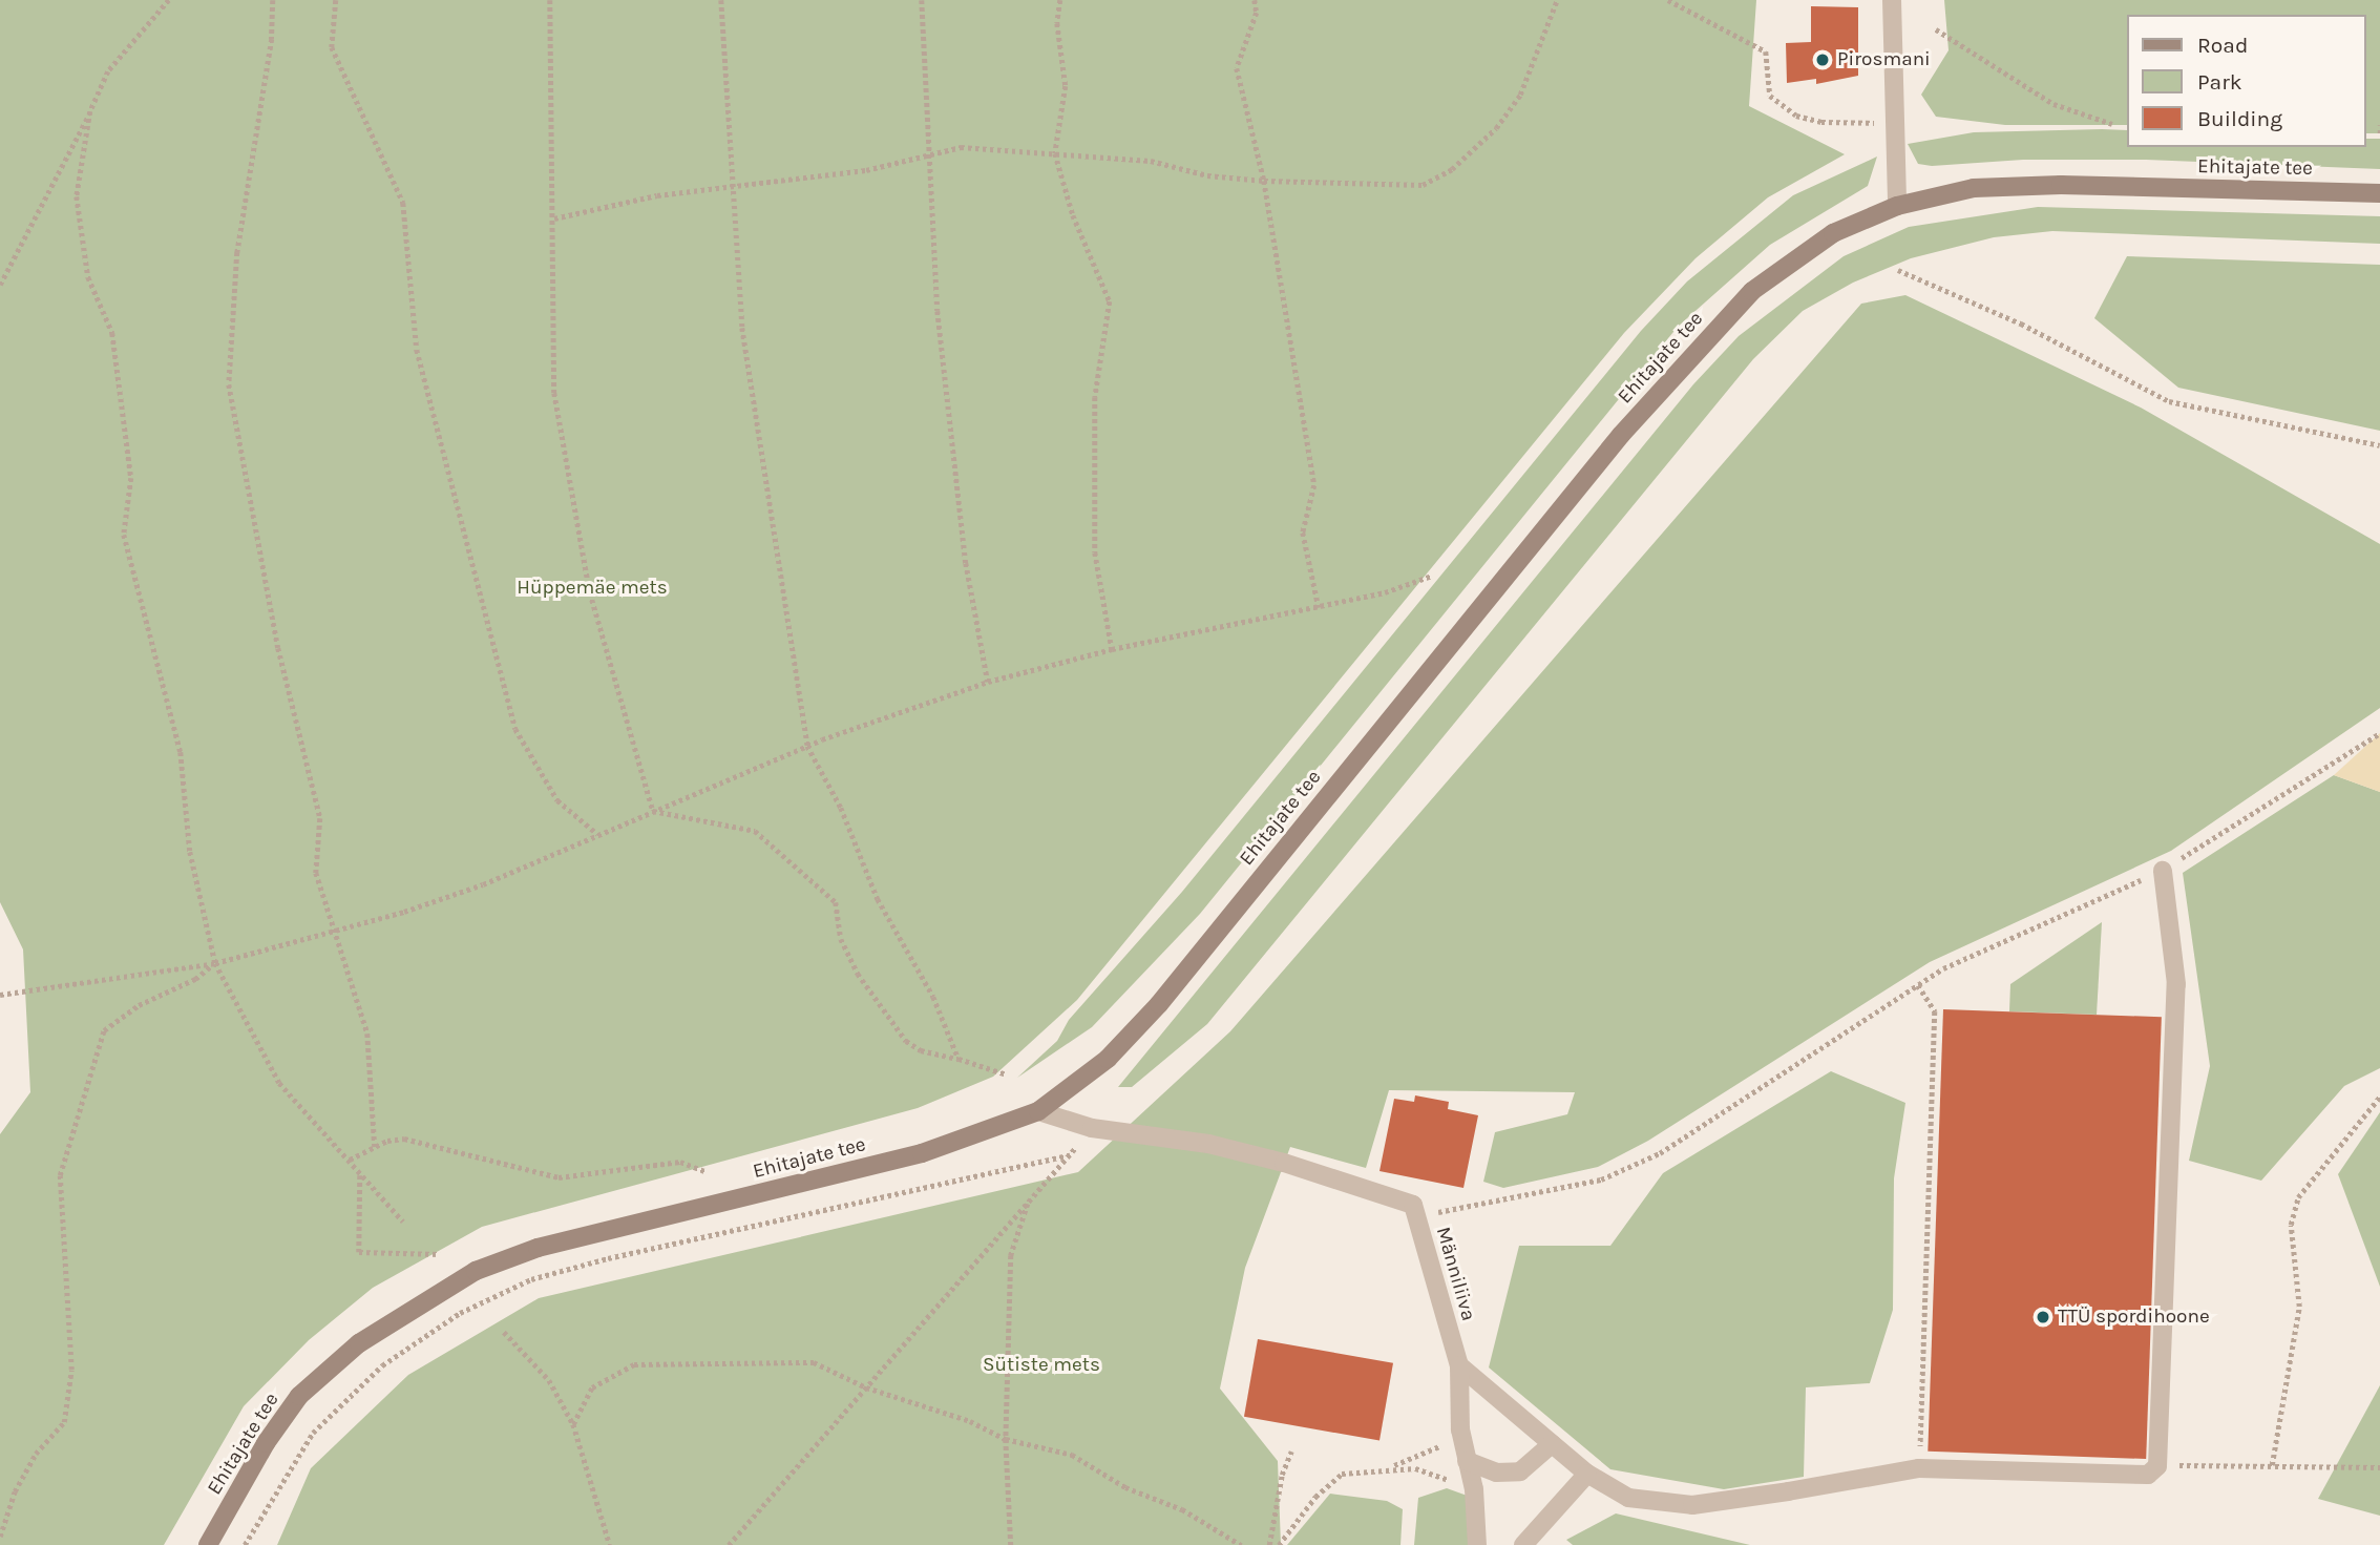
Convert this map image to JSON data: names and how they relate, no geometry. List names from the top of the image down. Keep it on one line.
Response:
{"streets":{"main road":["Ehitajate tee"],"street":["Männiliiva"]},"crossings":[["Ehitajate tee","Männiliiva"]],"parks":["Hüppemäe mets","Sütiste mets"],"places":["Pirosmani","TTÜ spordihoone"],"legend":["Road","Park","Building"]}
